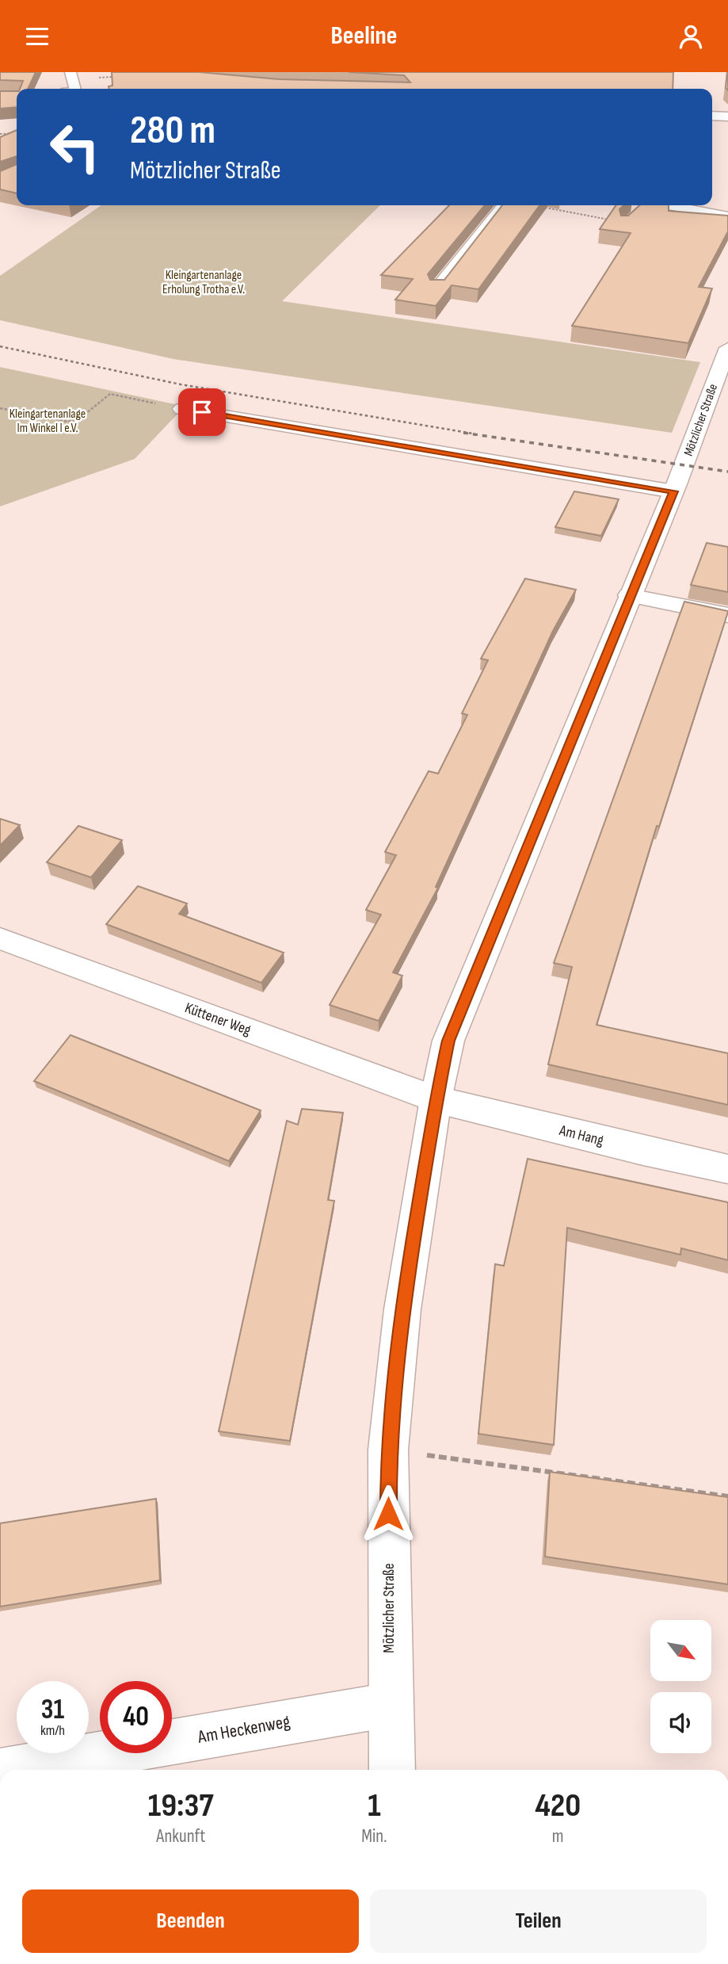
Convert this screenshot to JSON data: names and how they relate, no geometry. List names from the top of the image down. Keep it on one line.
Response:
{"streets":{"street":["Mötzlicher Straße","Küttener Weg","Am Hang","Am Heckenweg"]},"crossings":[["Mötzlicher Straße","Küttener Weg"],["Mötzlicher Straße","Am Hang"],["Mötzlicher Straße","Am Heckenweg"],["Küttener Weg","Am Hang"]],"parks":["Kleingartenanlage Erholung Trotha e.V.","Kleingartenanlage Im Winkel I e.V."],"north":"bottom right","page":{"header":"Beeline","turn":["280 m","Mötzlicher Straße"],"speed":"31 km/h","limit":"40","eta":["19:37","Ankunft","1","Min.","420","m"],"buttons":["Beenden","Teilen"]}}
